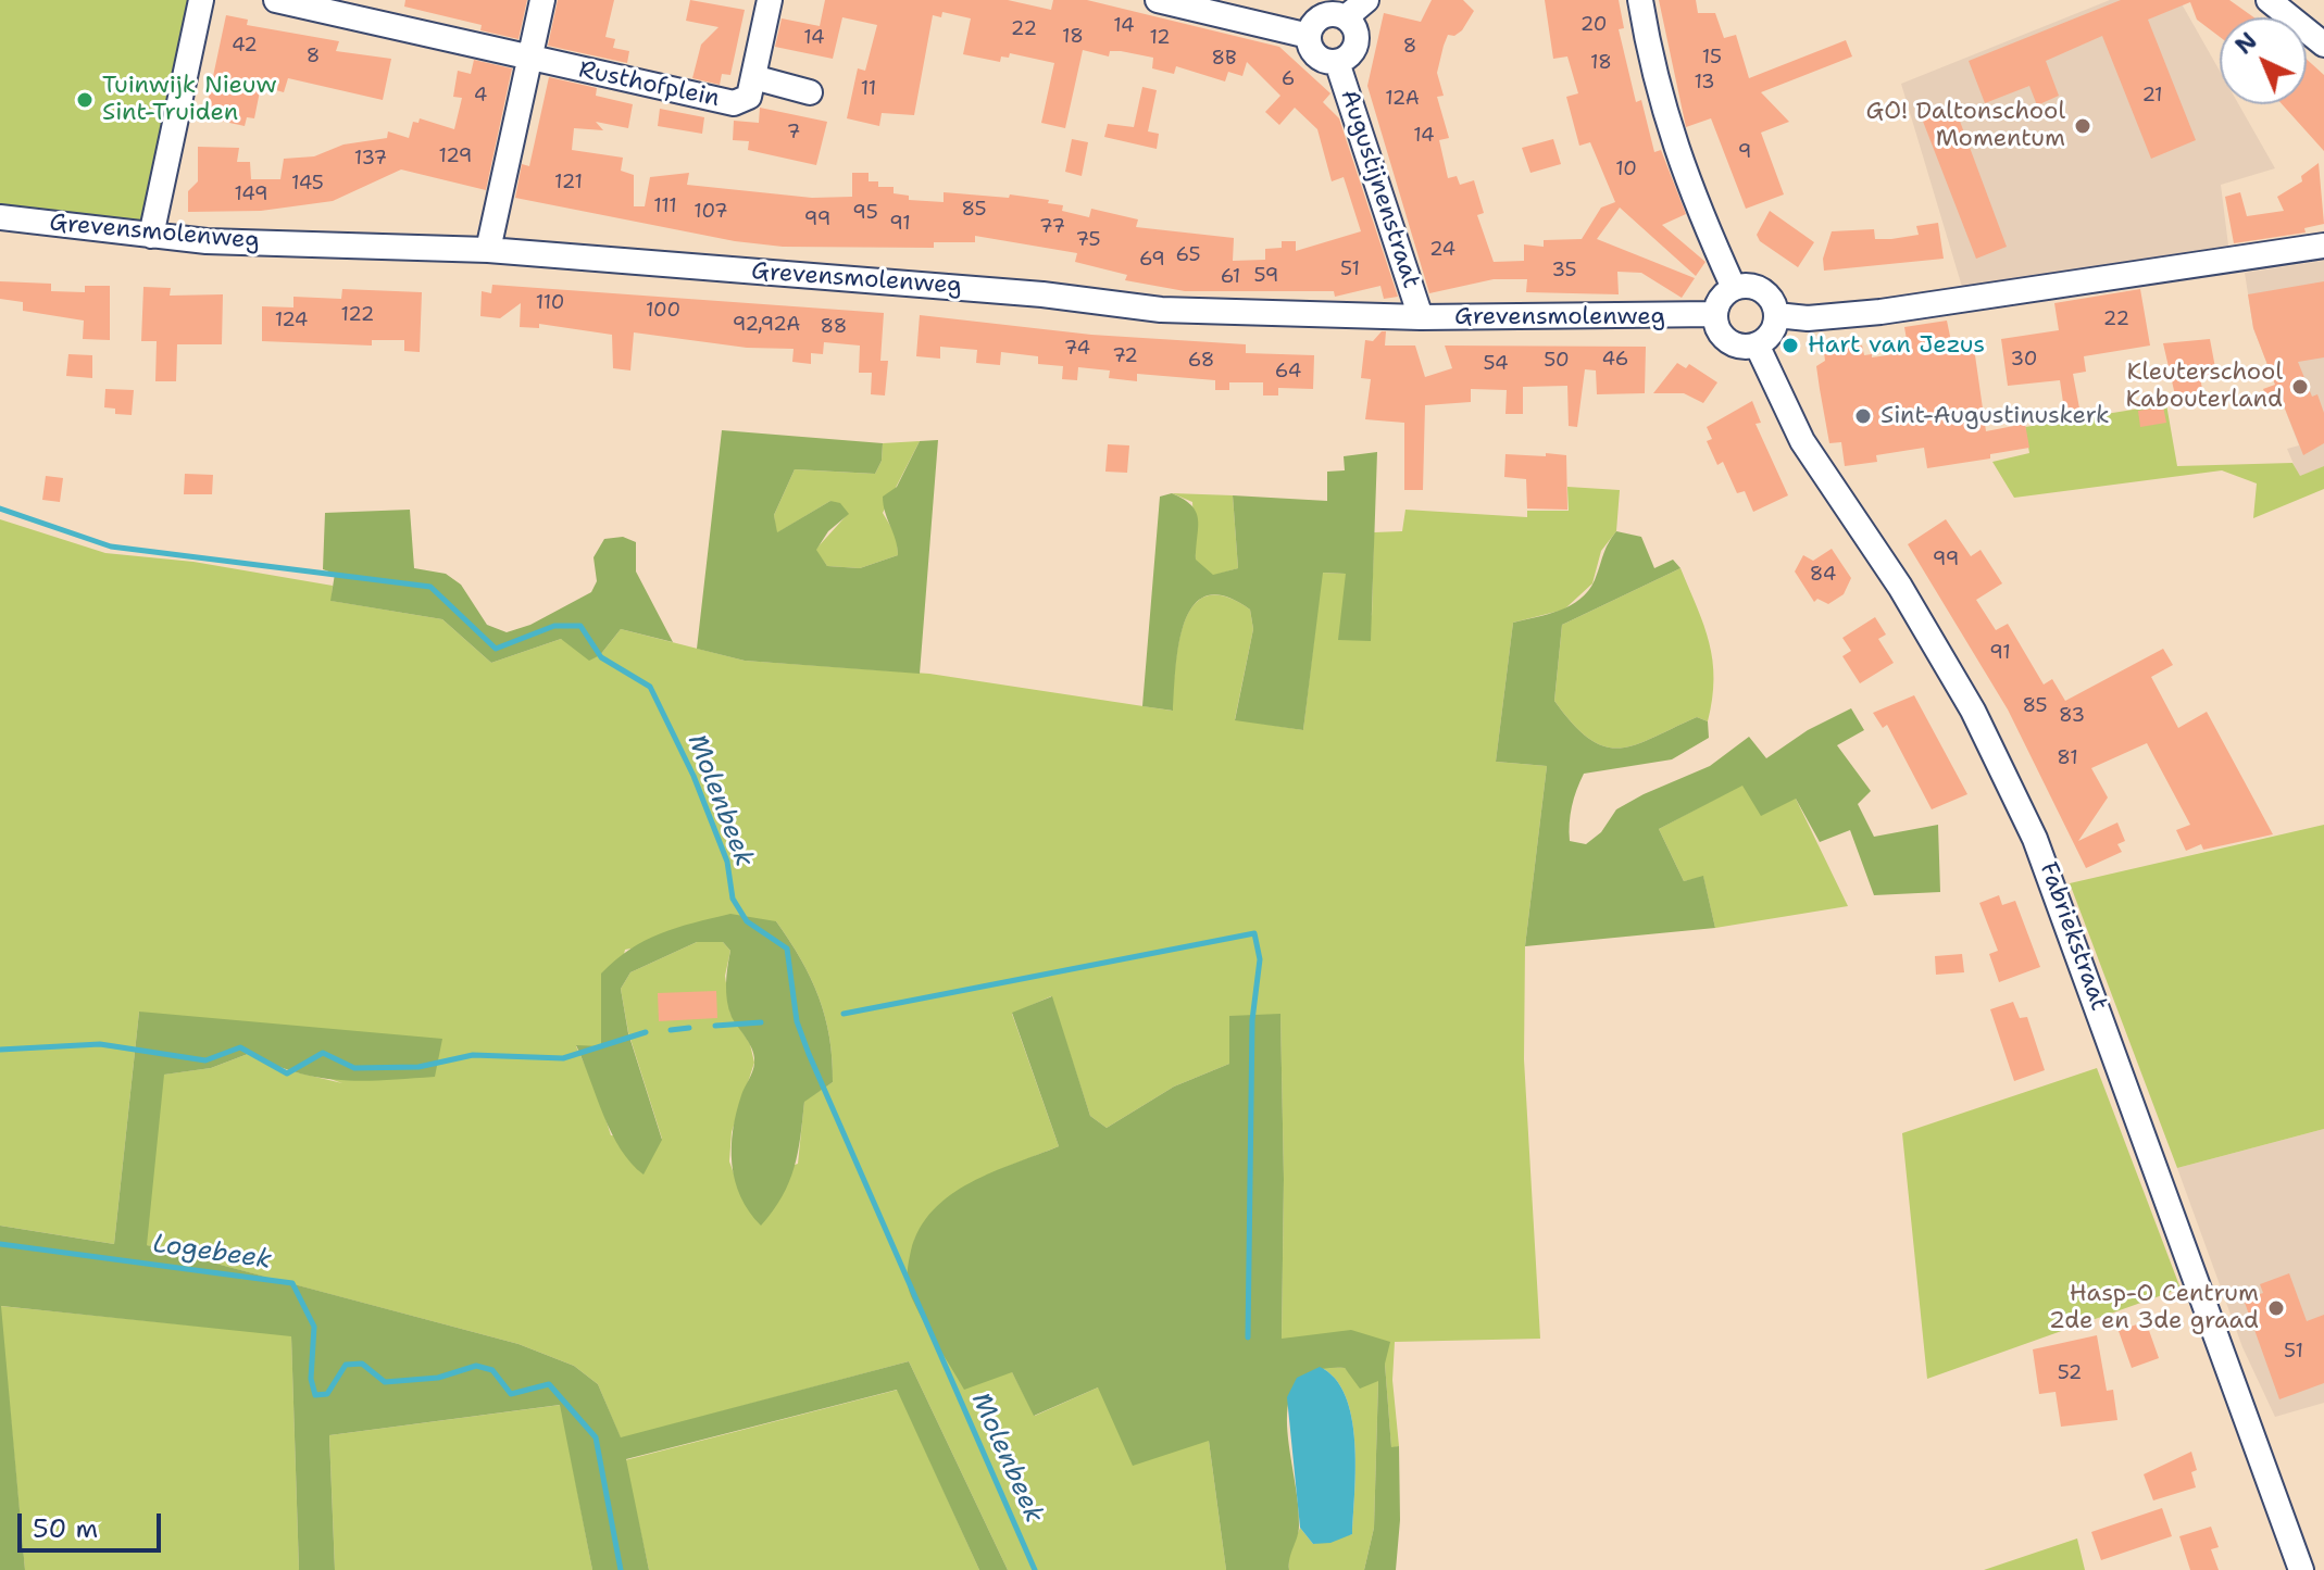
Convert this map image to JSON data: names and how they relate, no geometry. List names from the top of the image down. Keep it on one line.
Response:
{"streets":{"street":["Rusthofplein","Augustijnenstraat","Grevensmolenweg","Fabriekstraat"]},"crossings":[["Augustijnenstraat","Grevensmolenweg"],["Grevensmolenweg","Fabriekstraat"]],"water":["Molenbeek","Logebeek"],"places":["Tuinwijk Nieuw Sint-Truiden","GO! Daltonschool Momentum","Hart van Jezus","Kleuterschool Kabouterland","Sint-Augustinuskerk","Hasp-O Centrum 2de en 3de graad"],"house_numbers":["20","14","22","18","14","12","42","8","8","15","8B","18","6","13","11","4","21","12A","7","14","9","129","137","10","121","145","149","111","85","107","95","99","91","77","75","24","65","69","51","35","59","61","110","100","122","22","124","92,92A","88","74","72","46","30","68","50","54","64","99","84","91","85","83","81","51","52"],"scale_bar":"50 m","north":"top left"}
